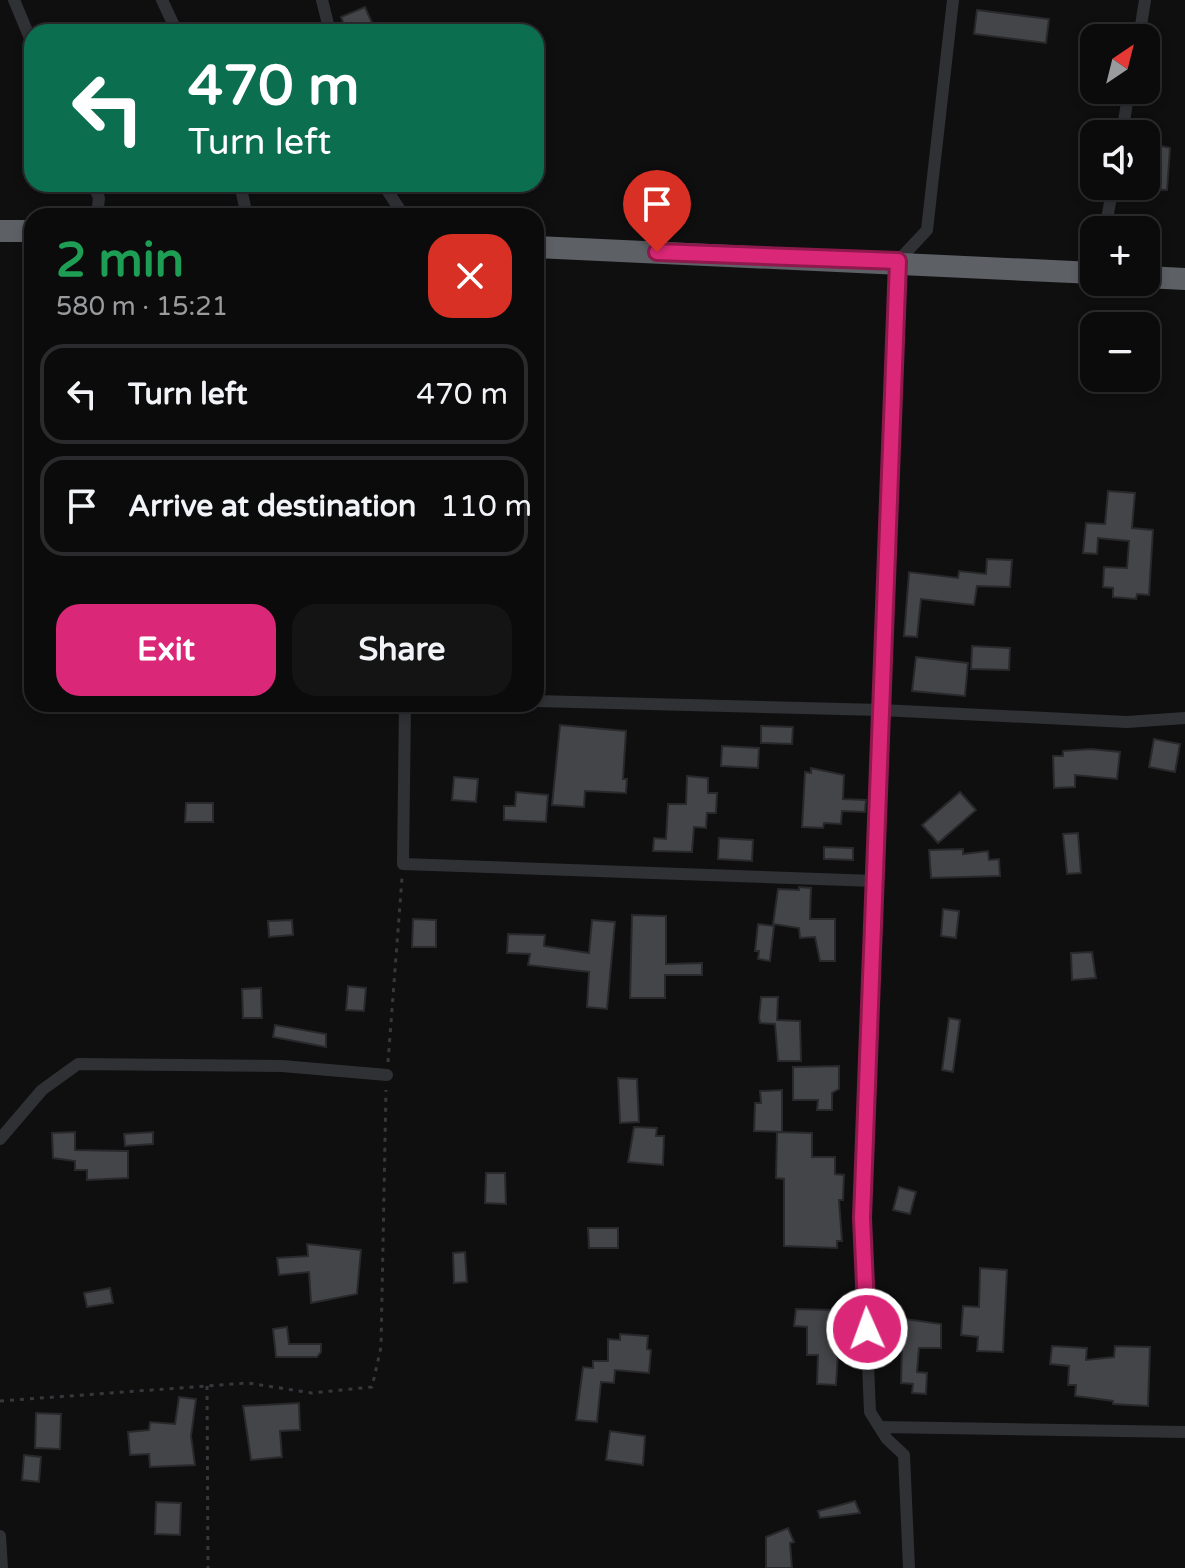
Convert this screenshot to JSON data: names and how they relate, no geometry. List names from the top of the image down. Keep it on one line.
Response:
{"north":"top right","page":{"map_buttons":["+","−"],"turn":["470 m","Turn left"],"heading":["2 min","580 m · 15:21"],"list":[{"name":"Turn left","value":"470 m"},{"name":"Arrive at destination","value":"110 m"}],"buttons":["Exit","Share"]}}
